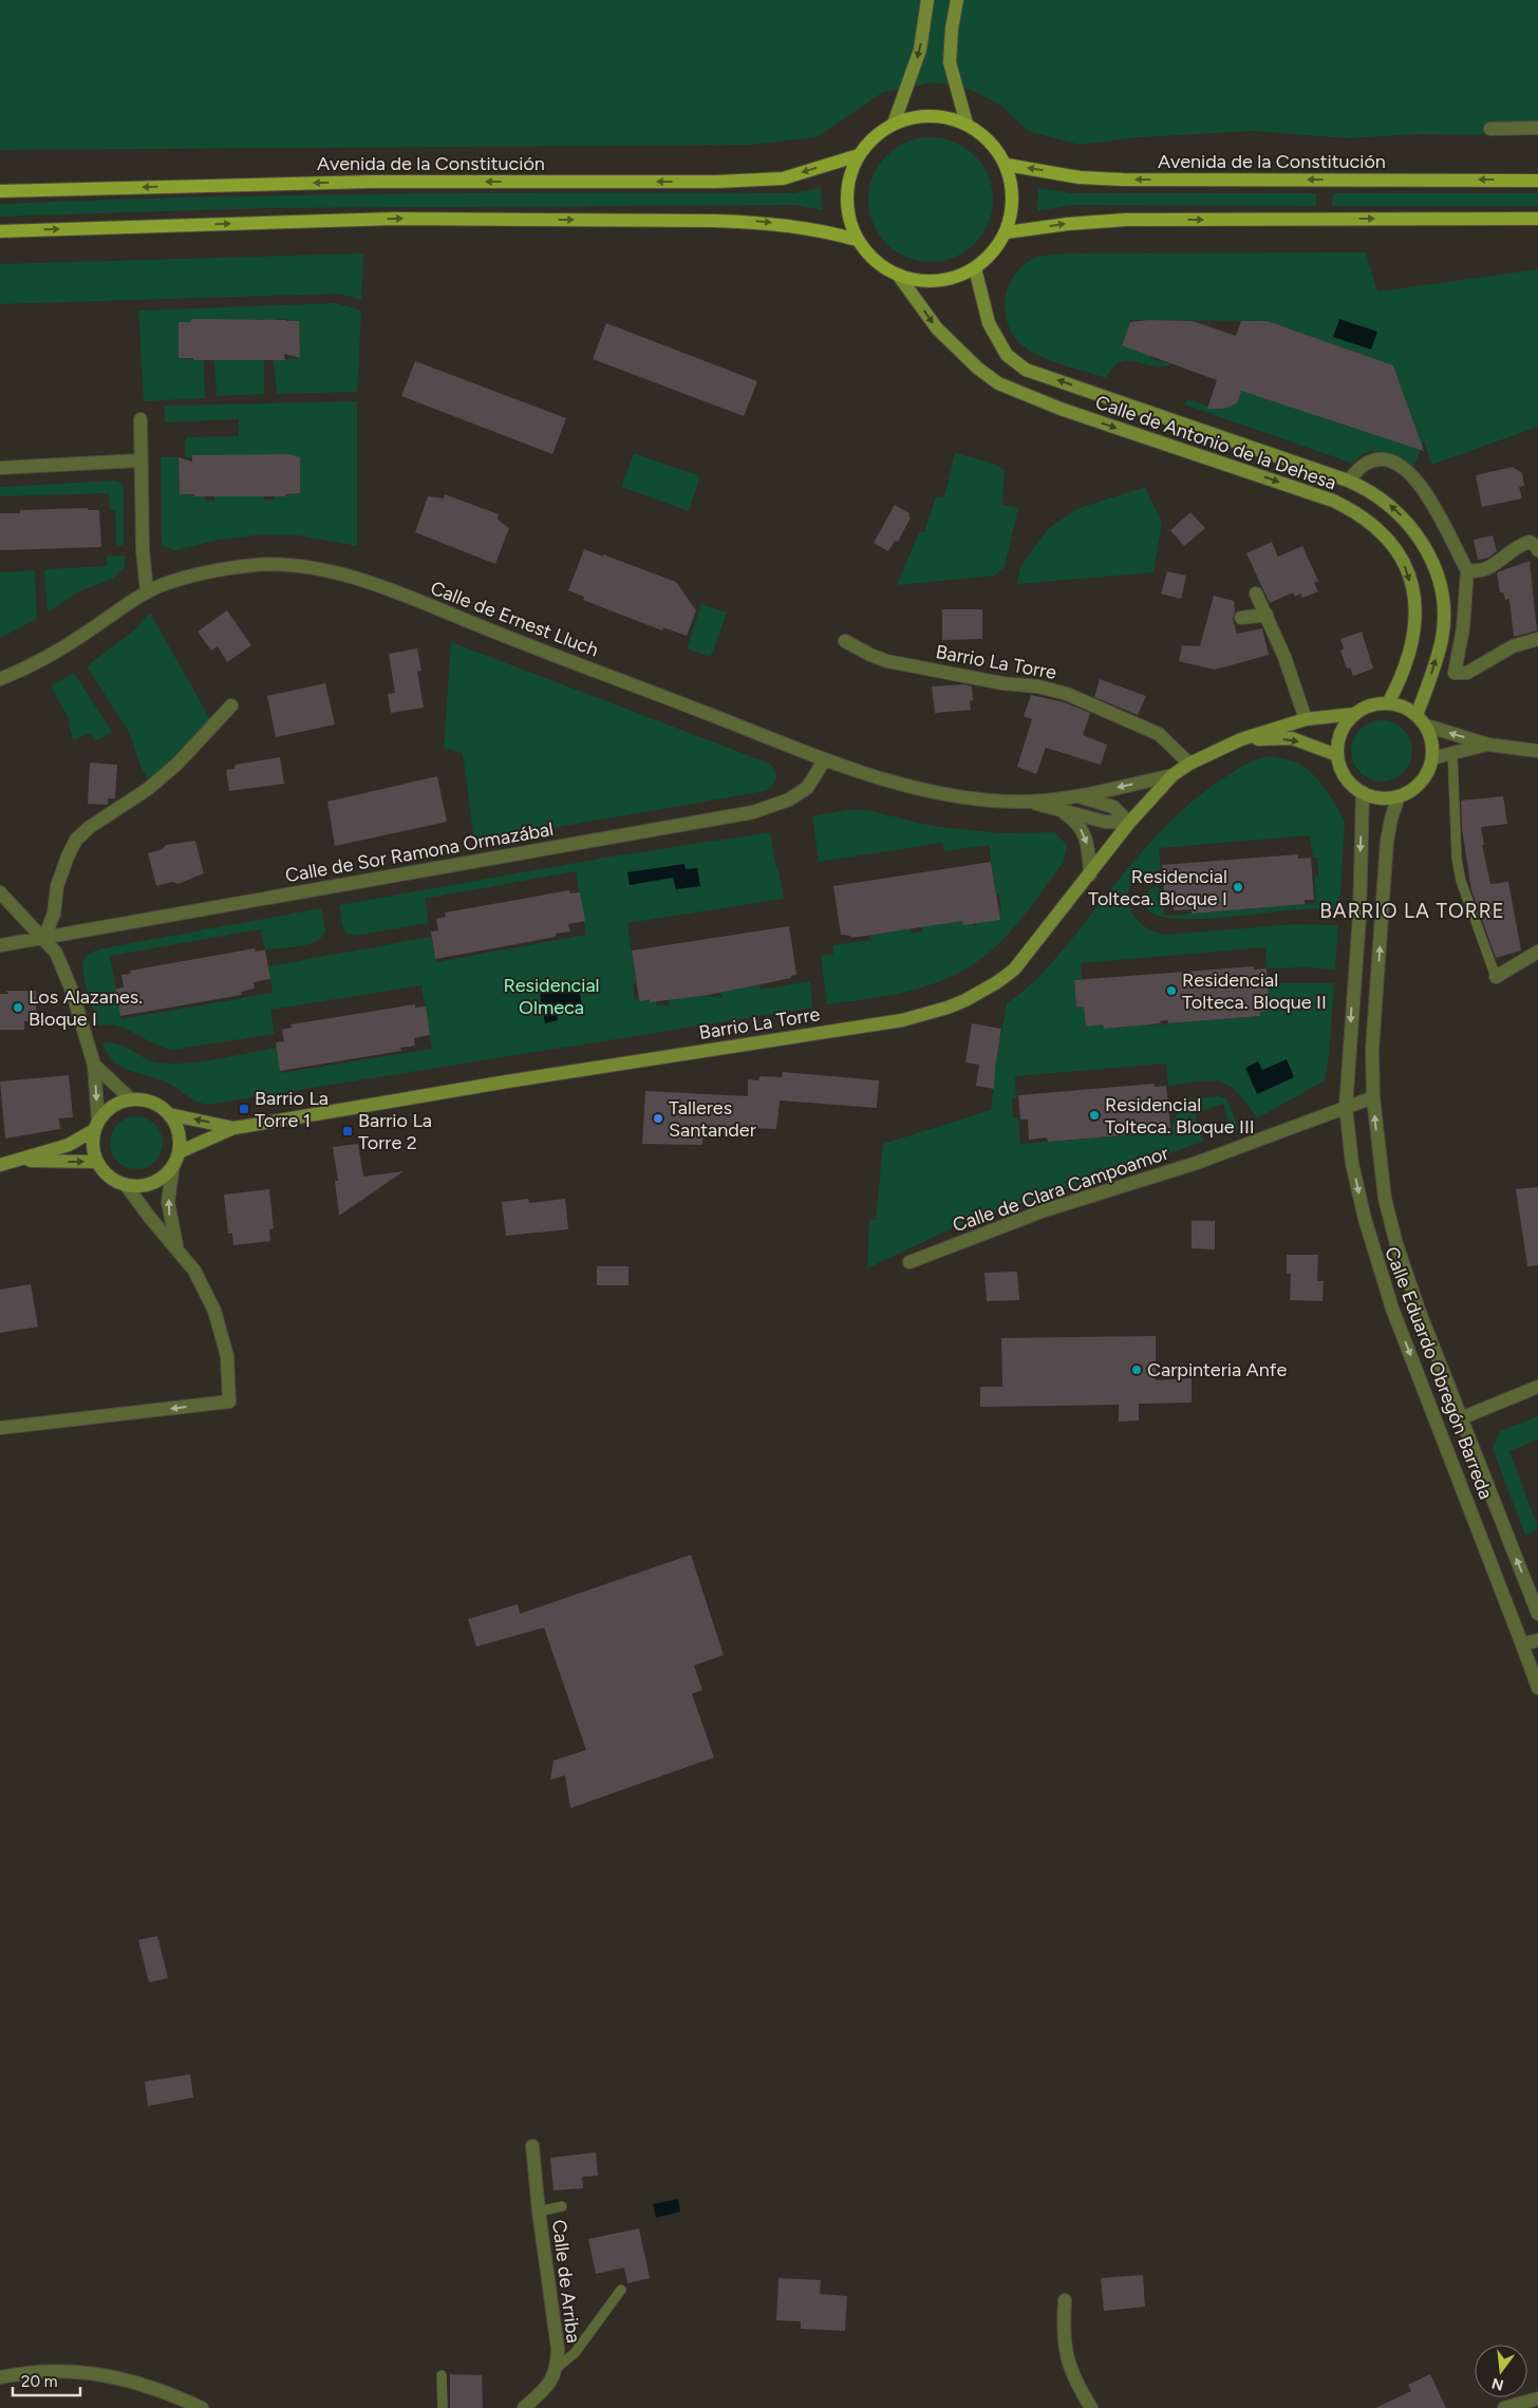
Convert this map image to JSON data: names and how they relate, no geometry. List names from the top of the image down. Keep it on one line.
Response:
{"streets":{"main road":["Avenida de la Constitución","Calle de Antonio de la Dehesa","Barrio La Torre"],"street":["Calle de Ernest Lluch","Calle de Sor Ramona Ormazábal","Calle de Clara Campoamor","Calle Eduardo Obregón Barreda","Calle de Arriba"]},"crossings":[["Avenida de la Constitución","Calle de Antonio de la Dehesa"],["Calle de Antonio de la Dehesa","Barrio La Torre"],["Calle de Antonio de la Dehesa","Calle Eduardo Obregón Barreda"],["Calle de Ernest Lluch","Barrio La Torre"],["Calle de Ernest Lluch","Calle de Sor Ramona Ormazábal"],["Barrio La Torre","Calle Eduardo Obregón Barreda"],["Calle de Clara Campoamor","Calle Eduardo Obregón Barreda"]],"districts":["BARRIO LA TORRE"],"parks":["Residencial Olmeca"],"places":{"other":["Residencial Tolteca. Bloque I","Residencial Tolteca. Bloque II","Los Alazanes. Bloque I","Residencial Tolteca. Bloque III","Talleres Santander","Carpinteria Anfe"],"transit":["Barrio La Torre 1","Barrio La Torre 2"]},"scale_bar":"20 m","north":"bottom"}
